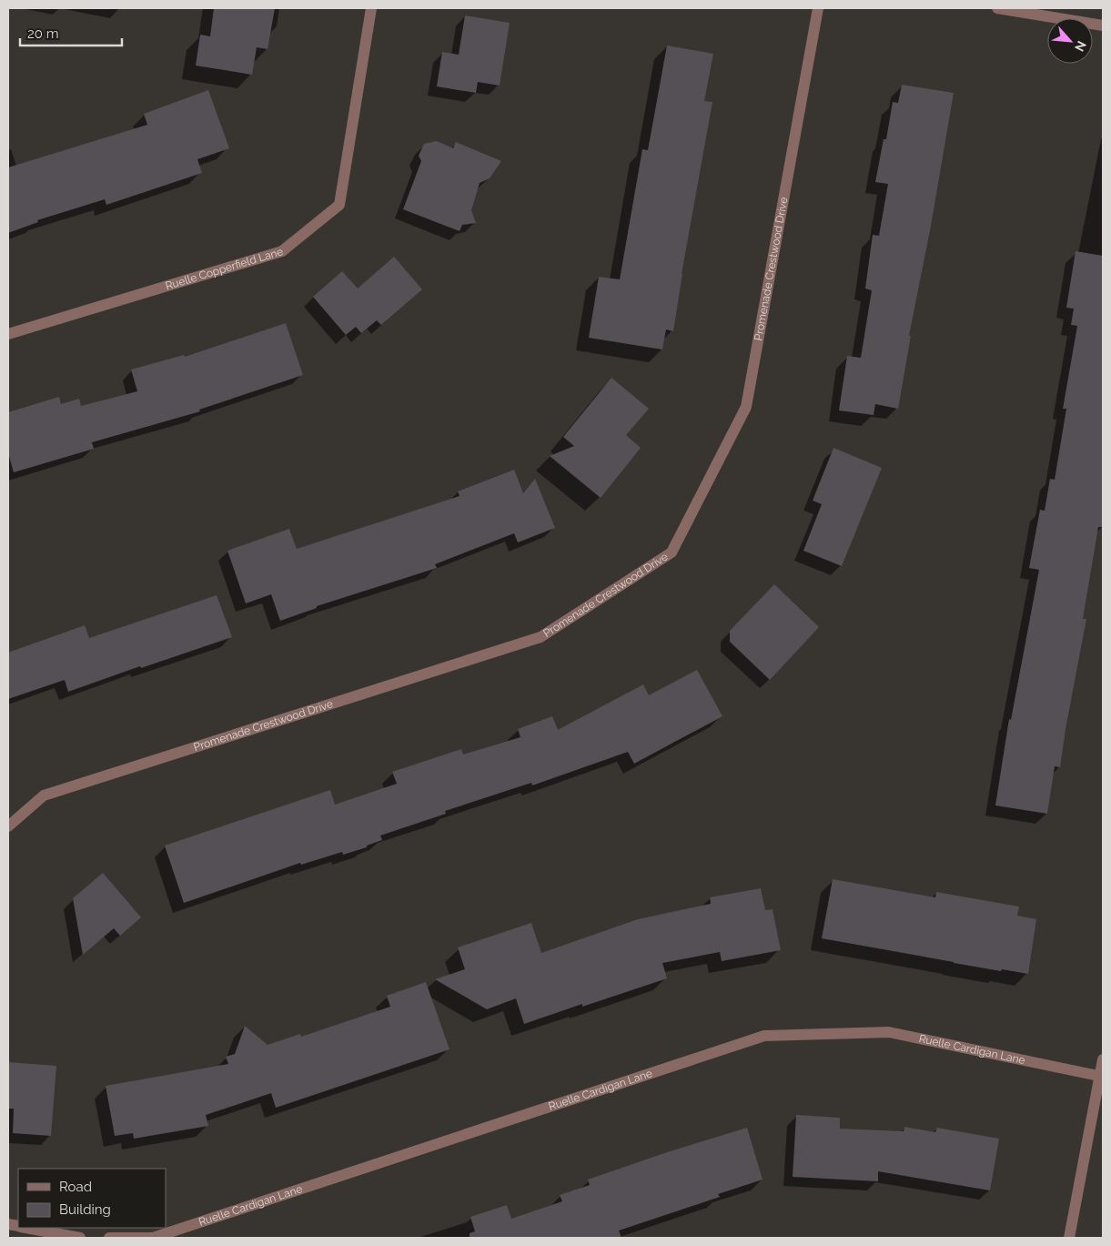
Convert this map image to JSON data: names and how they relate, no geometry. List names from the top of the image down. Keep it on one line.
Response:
{"streets":{"street":["Ruelle Copperfield Lane","Promenade Crestwood Drive","Ruelle Cardigan Lane"]},"legend":["Road","Building"],"scale_bar":"20 m","north":"bottom right"}
